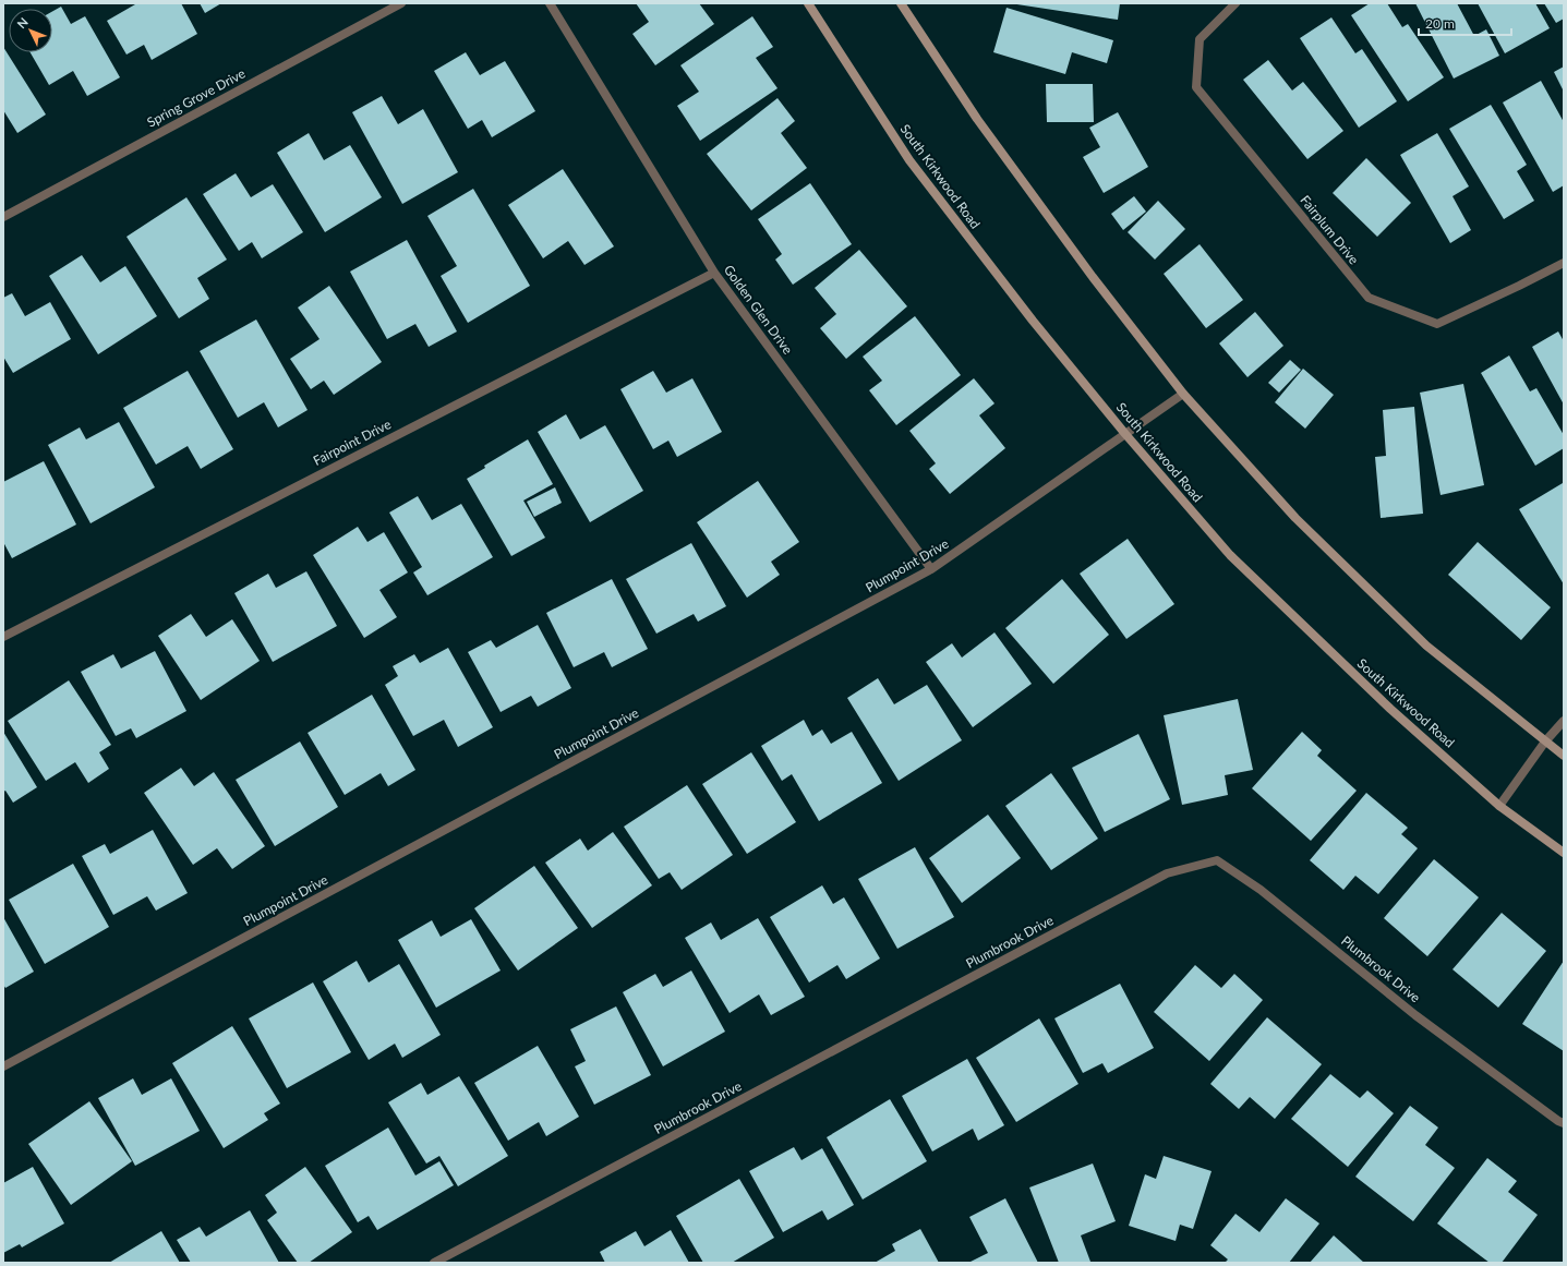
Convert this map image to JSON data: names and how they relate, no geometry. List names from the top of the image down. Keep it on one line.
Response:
{"streets":{"main road":["South Kirkwood Road"],"street":["Spring Grove Drive","Fairplum Drive","Golden Glen Drive","Fairpoint Drive","Plumpoint Drive","Plumbrook Drive"]},"crossings":[["South Kirkwood Road","Plumpoint Drive"],["Golden Glen Drive","Fairpoint Drive"],["Golden Glen Drive","Plumpoint Drive"]],"scale_bar":"20 m","north":"top left"}
